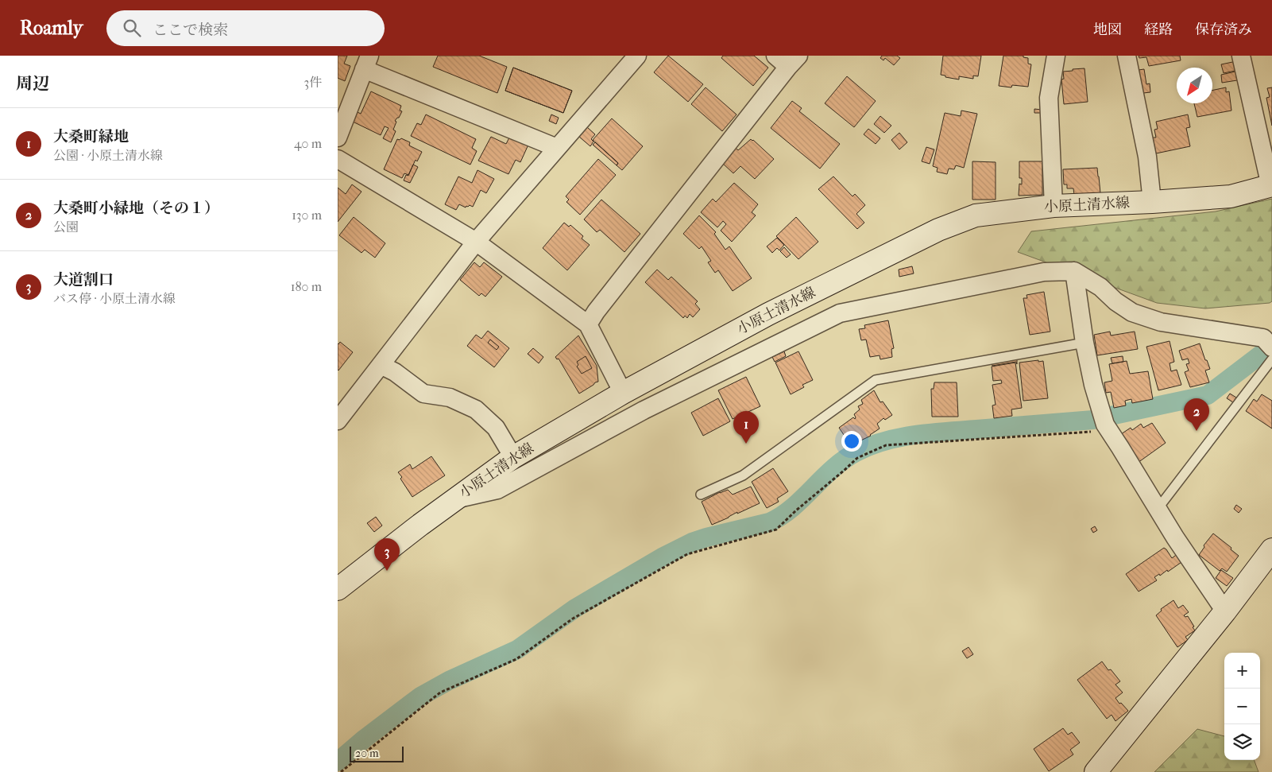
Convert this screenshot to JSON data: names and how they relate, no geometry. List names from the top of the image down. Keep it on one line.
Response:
{"streets":{"main road":["小原土清水線"]},"scale_bar":"20 m","north":"bottom left","page":{"header":"Roamly","search":"ここで検索","nav":["地図","経路","保存済み"],"heading":["周辺","3件"],"list":[{"mark":"1","name":"大桑町緑地","note":"公園 · 小原土清水線","value":"40 m"},{"mark":"2","name":"大桑町小緑地（その１）","note":"公園","value":"130 m"},{"mark":"3","name":"大道割口","note":"バス停 · 小原土清水線","value":"180 m"}],"pins":["2","1","3"],"map_buttons":["+","−"],"scale":"20 m"}}
